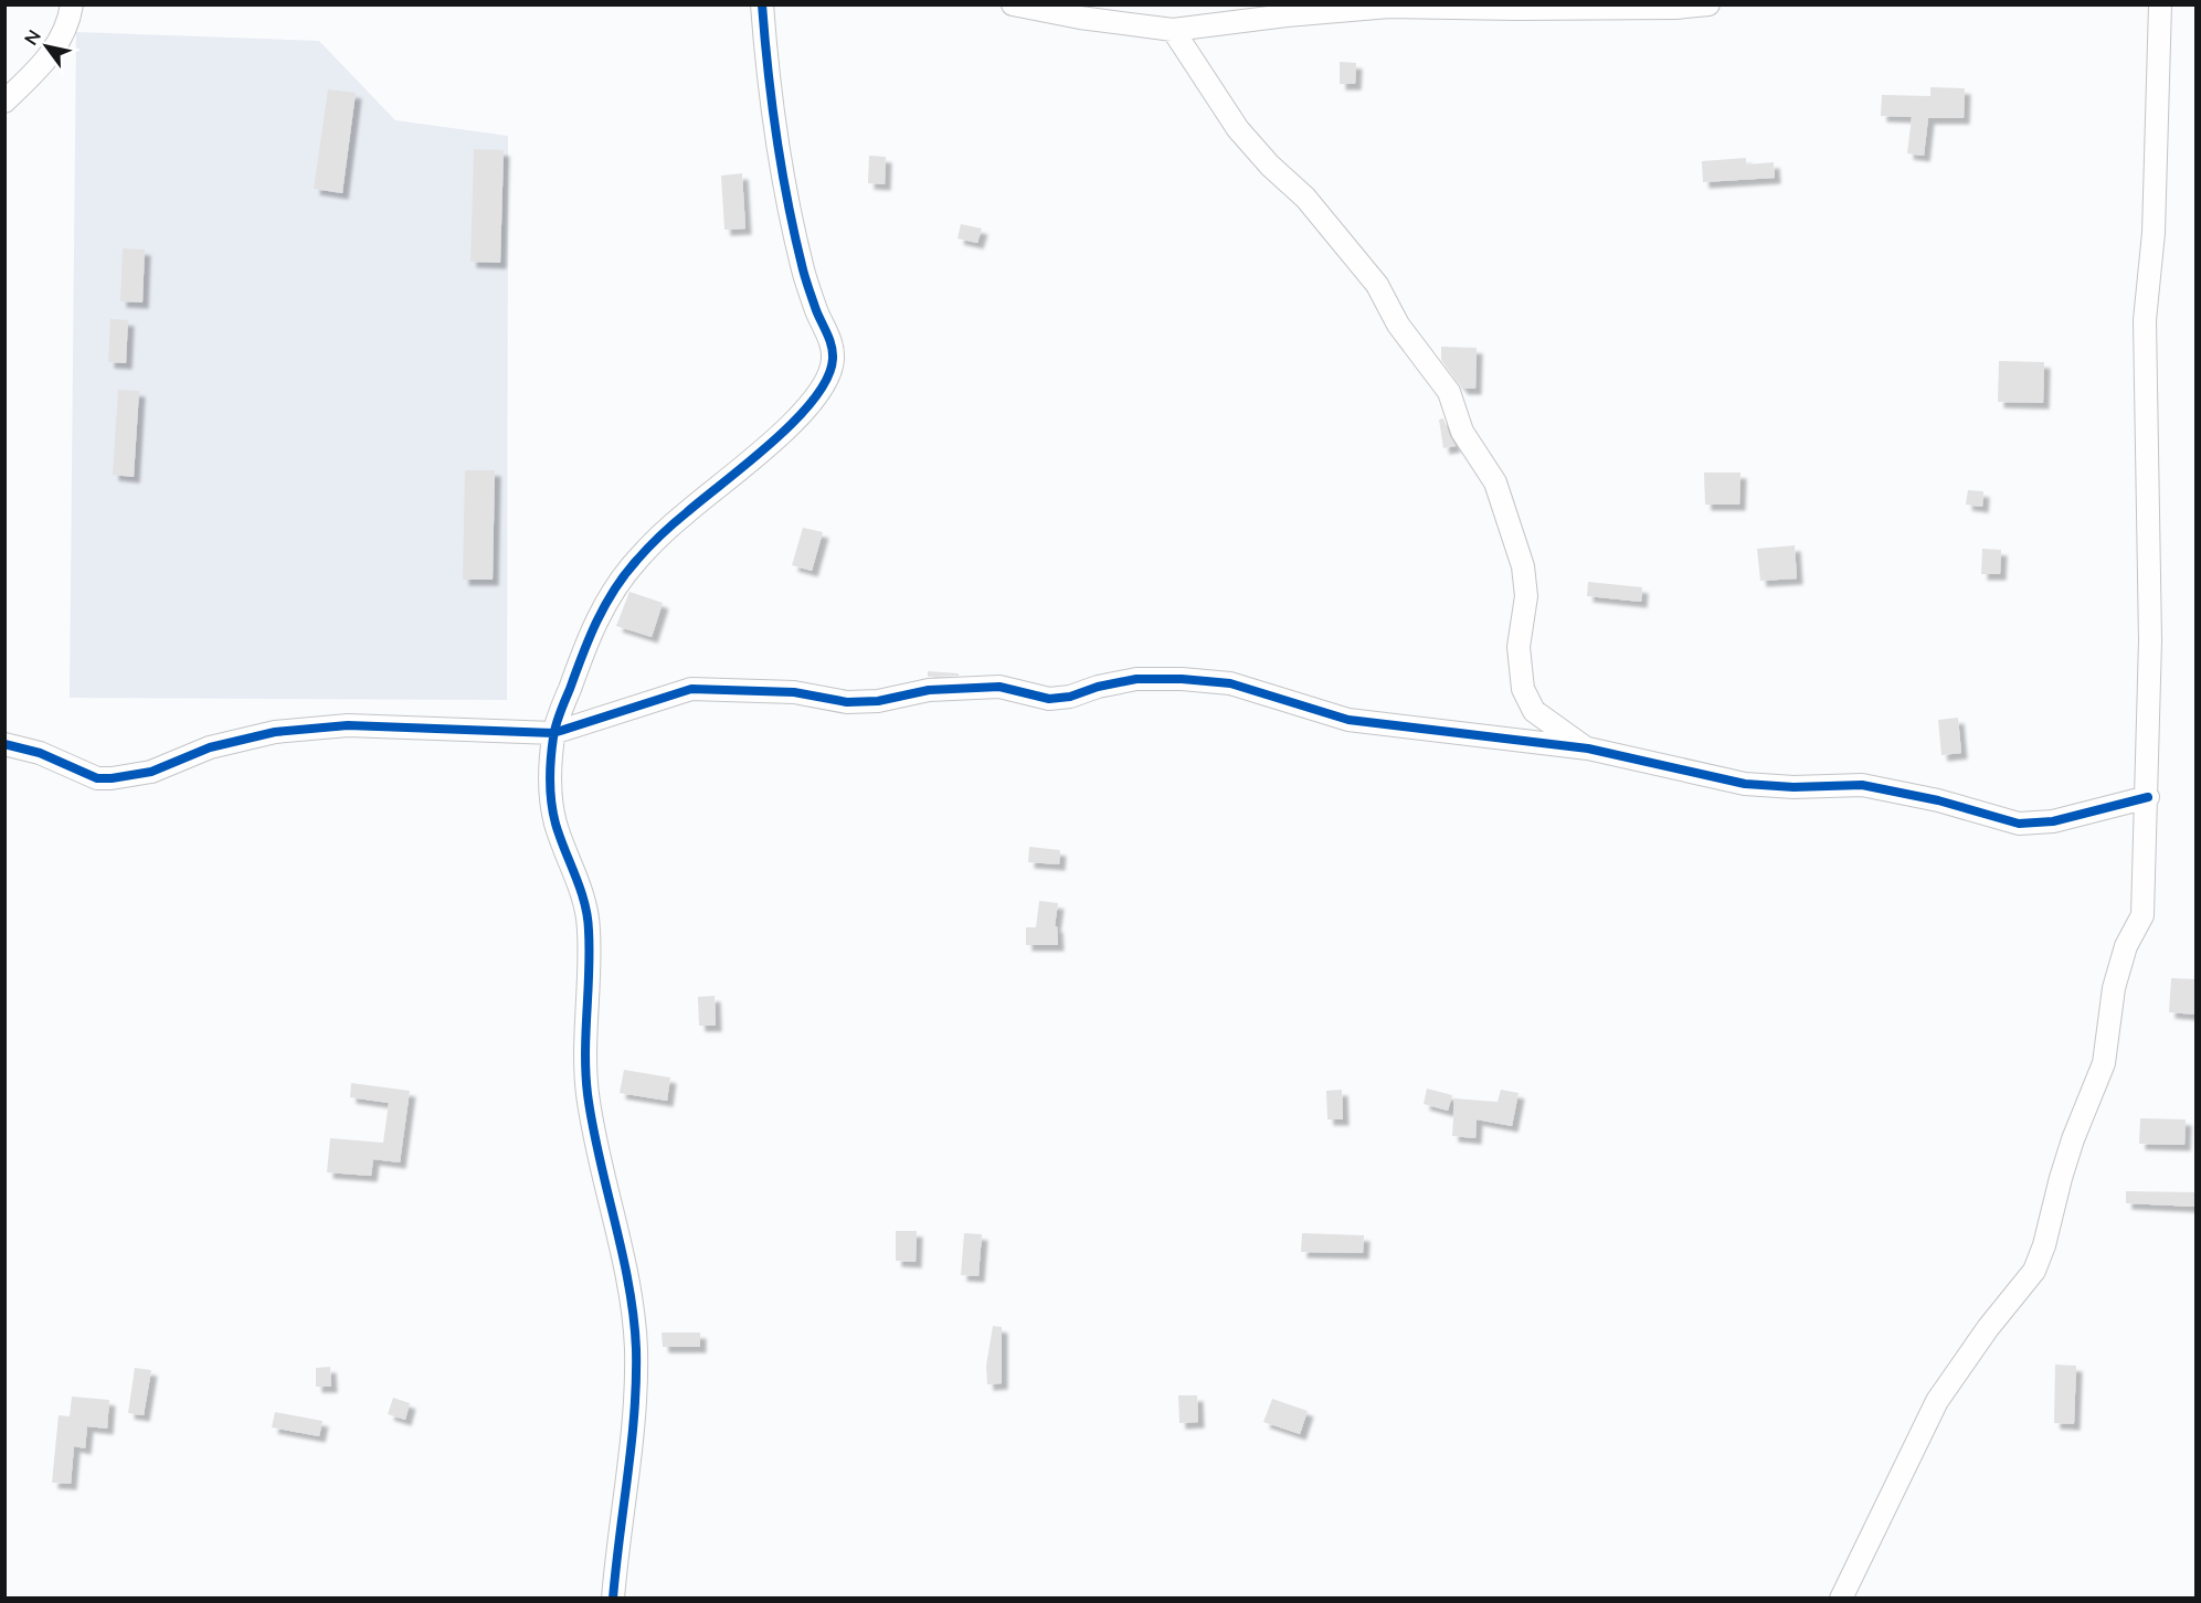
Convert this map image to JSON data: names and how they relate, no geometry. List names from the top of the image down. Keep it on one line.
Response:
{"north":"top left"}
